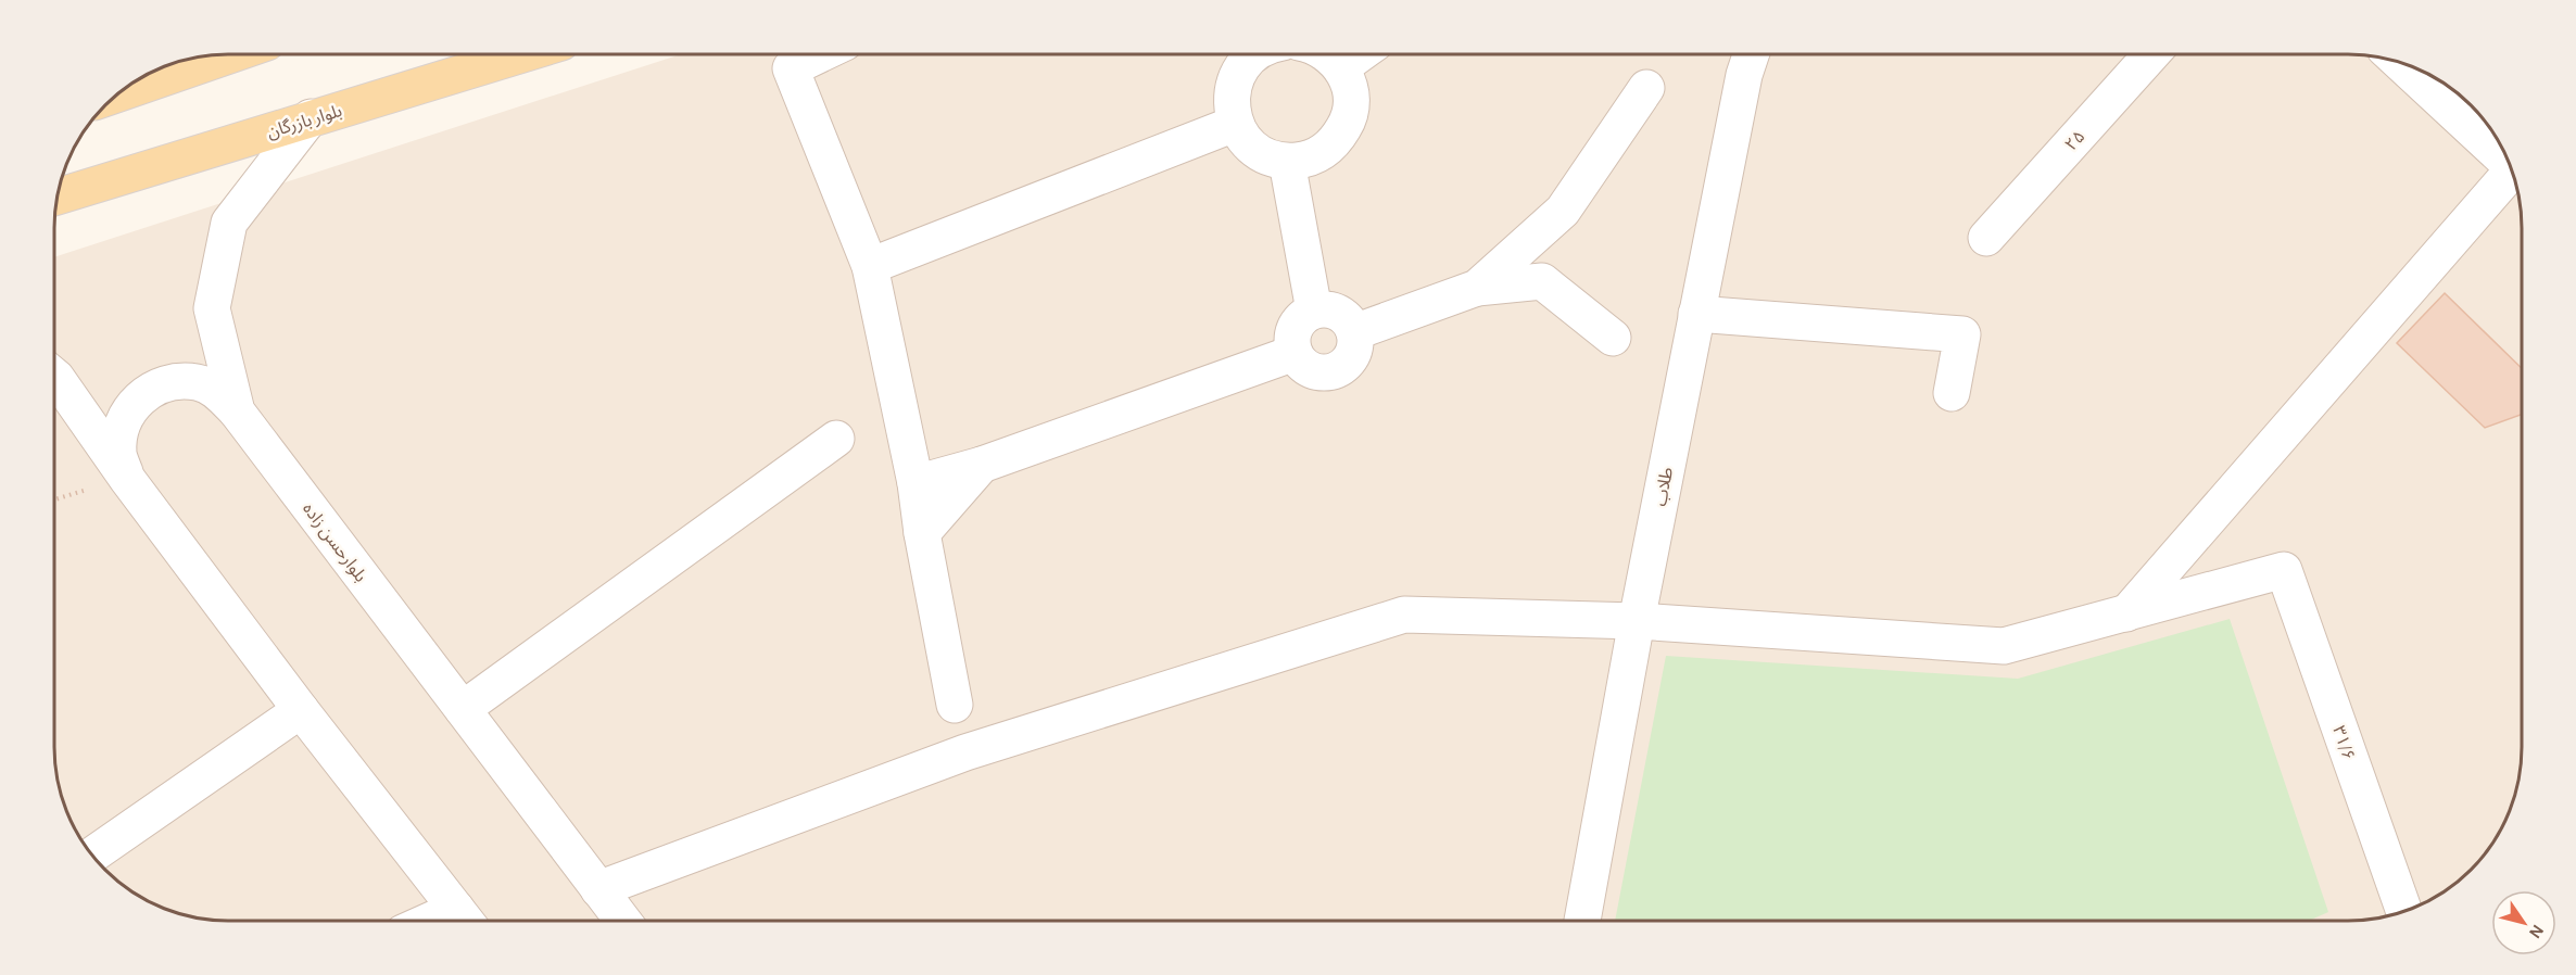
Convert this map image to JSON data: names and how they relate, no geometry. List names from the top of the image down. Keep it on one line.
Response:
{"streets":{"main road":["بلوار بازرگان"],"street":["۲۵","طلاب","بلوارحسن زاده","۳۱/۶"]},"crossings":[["بلوار بازرگان","بلوارحسن زاده"]],"north":"bottom right"}
